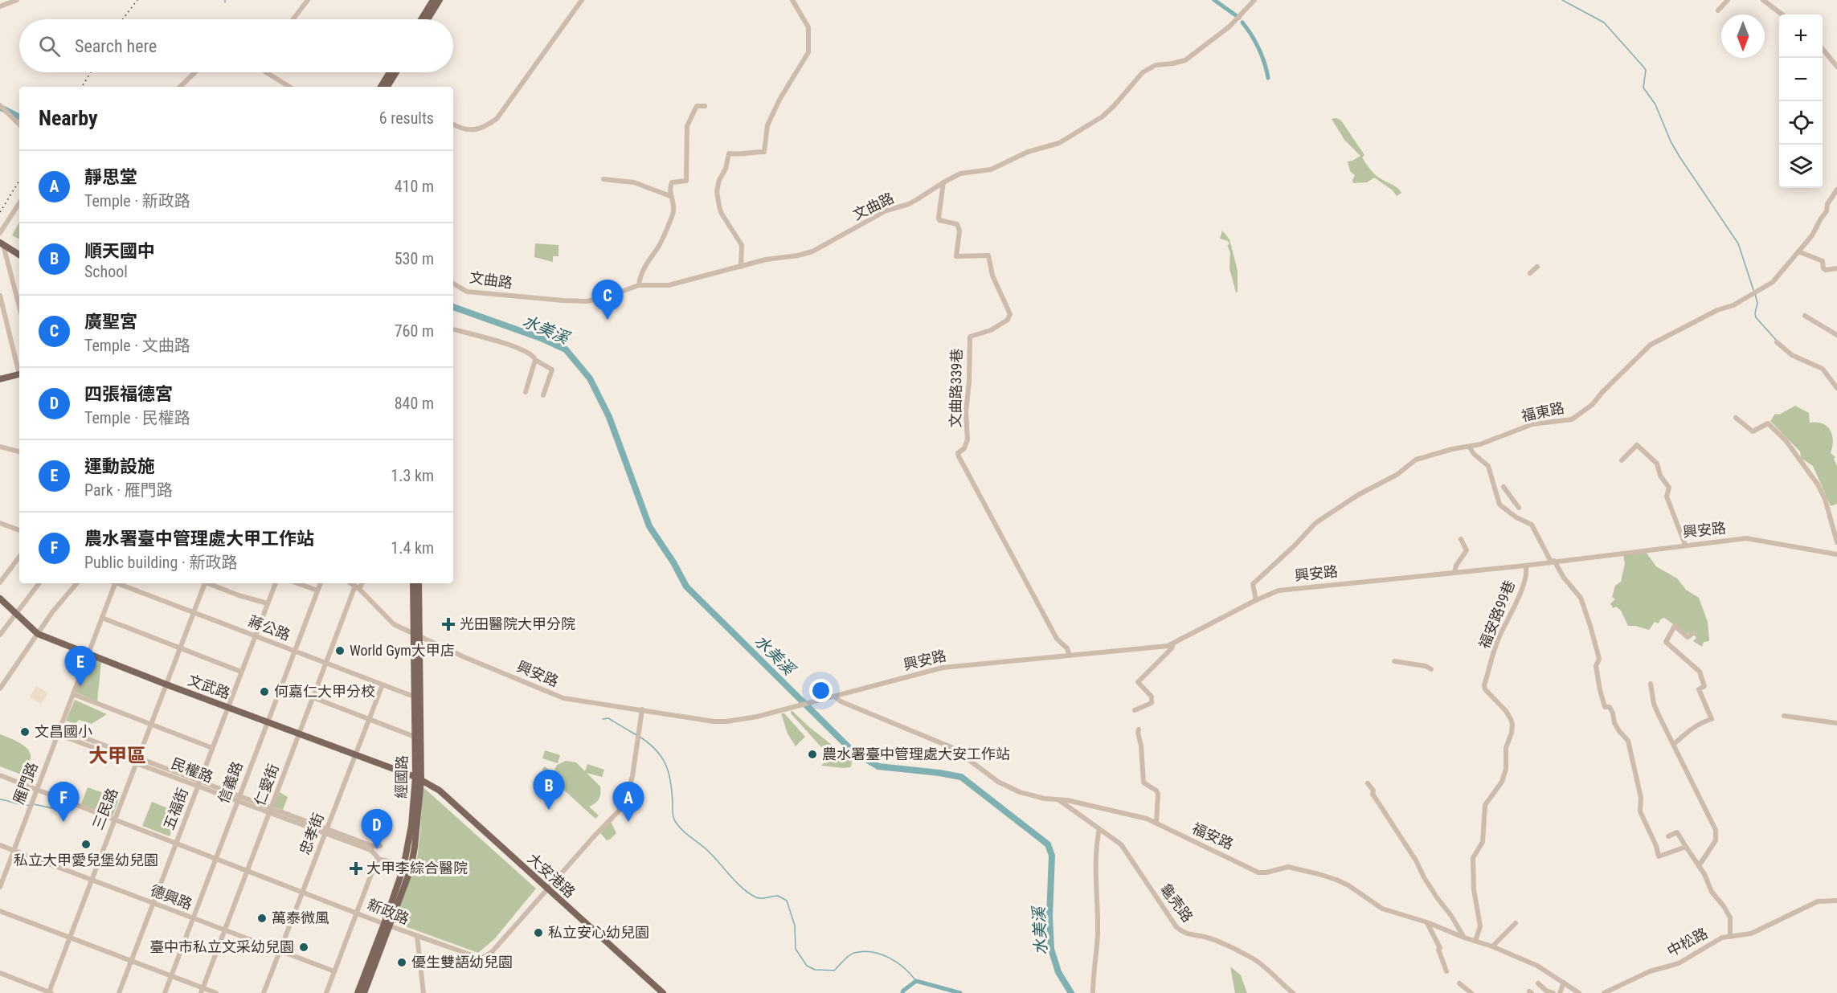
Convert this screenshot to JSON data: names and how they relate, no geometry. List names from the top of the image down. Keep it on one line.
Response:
{"streets":{"main road":["文武路","經國路","大安港路"],"street":["文曲路","文曲路339巷","福東路","興安路","福安路99巷","蔣公路","民權路","信義路","雁門路","仁愛街","三民路","五福街","忠孝街","福安路","德興路","龜壳路","新政路","中松路"]},"crossings":[["文曲路","文曲路339巷"],["文曲路339巷","興安路"],["福東路","興安路"],["興安路","福安路99巷"],["興安路","經國路"],["興安路","仁愛街"],["興安路","福安路"],["興安路","新政路"],["福安路99巷","福安路"],["蔣公路","經國路"],["蔣公路","信義路"],["蔣公路","仁愛街"],["蔣公路","三民路"],["蔣公路","五福街"],["蔣公路","忠孝街"],["文武路","經國路"],["文武路","信義路"],["文武路","雁門路"],["文武路","仁愛街"],["文武路","三民路"],["文武路","五福街"],["文武路","忠孝街"],["文武路","大安港路"],["民權路","信義路"],["民權路","雁門路"],["民權路","仁愛街"],["民權路","三民路"],["民權路","五福街"],["民權路","忠孝街"],["經國路","大安港路"],["經國路","新政路"],["信義路","德興路"],["信義路","新政路"],["雁門路","德興路"],["雁門路","新政路"],["仁愛街","德興路"],["仁愛街","新政路"],["三民路","德興路"],["三民路","新政路"],["五福街","德興路"],["五福街","新政路"],["忠孝街","德興路"],["忠孝街","新政路"],["福安路","龜壳路"],["大安港路","新政路"]],"districts":["大甲區"],"water":["水美溪"],"places":{"health":["光田醫院大甲分院","大甲李綜合醫院"],"other":["World Gym大甲店","何嘉仁大甲分校","文昌國小","農水署臺中管理處大安工作站","私立大甲愛兒堡幼兒園","萬泰微風","私立安心幼兒園","臺中市私立文采幼兒園","優生雙語幼兒園"]},"north":"bottom","page":{"map_buttons":["+","−"],"search":"Search here","heading":["Nearby","6 results"],"list":[{"mark":"A","name":"靜思堂","note":"Temple · 新政路","value":"410 m"},{"mark":"B","name":"順天國中","note":"School","value":"530 m"},{"mark":"C","name":"廣聖宮","note":"Temple · 文曲路","value":"760 m"},{"mark":"D","name":"四張福德宮","note":"Temple · 民權路","value":"840 m"},{"mark":"E","name":"運動設施","note":"Park · 雁門路","value":"1.3 km"},{"mark":"F","name":"農水署臺中管理處大甲工作站","note":"Public building · 新政路","value":"1.4 km"}],"pins":["C","E","B","A","F","D"]}}
